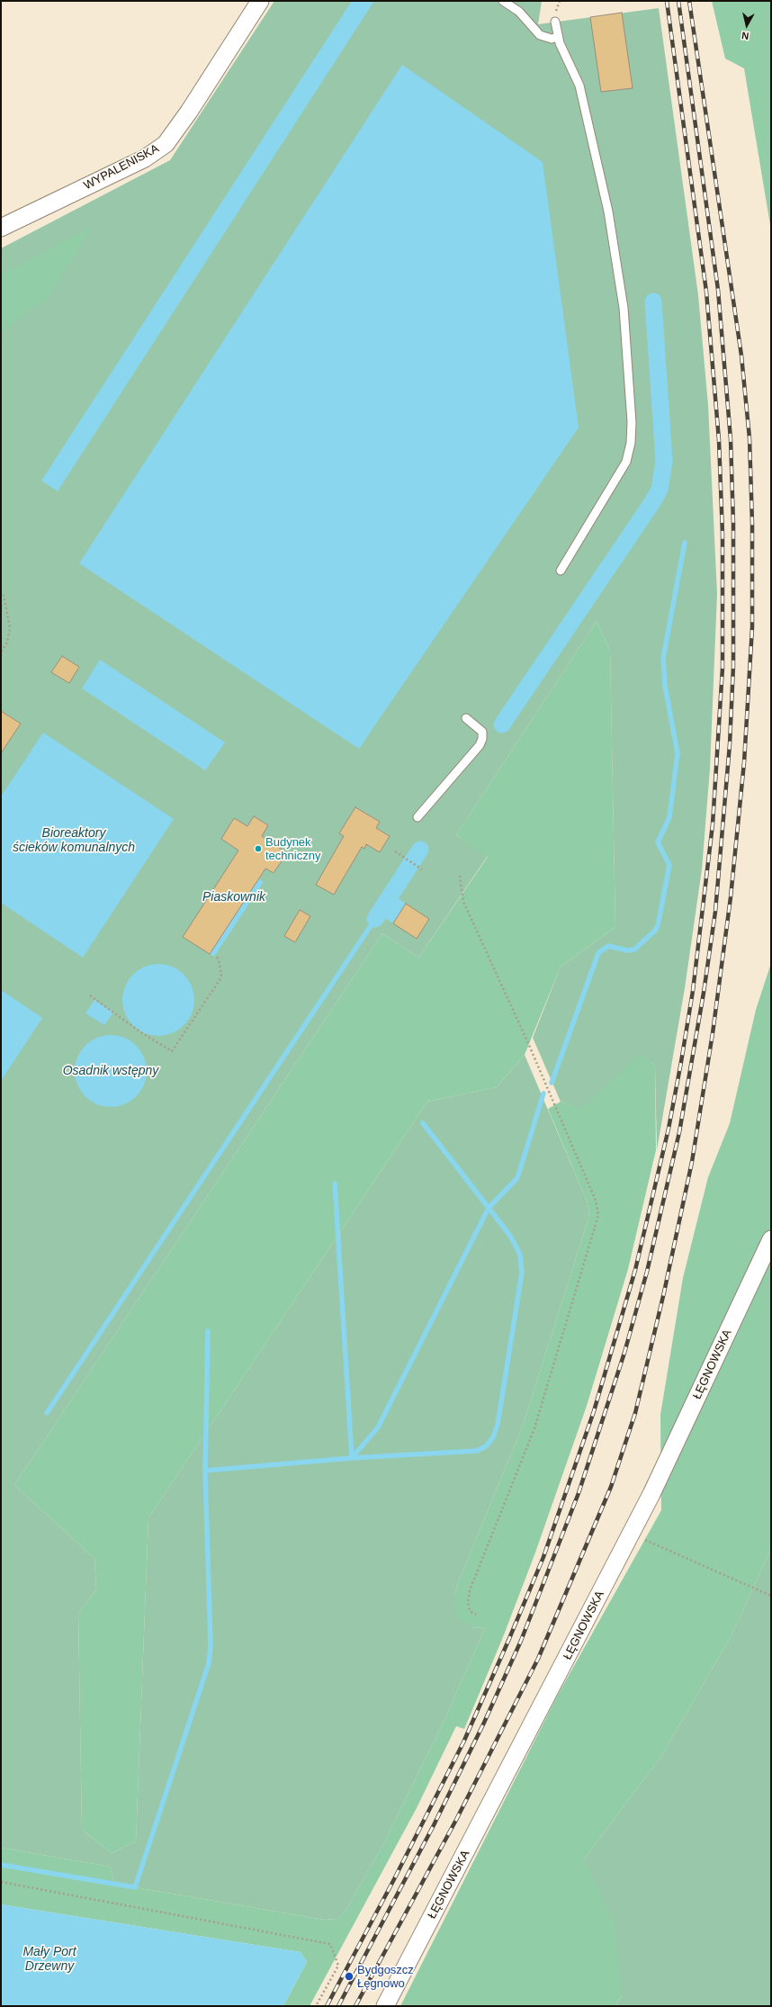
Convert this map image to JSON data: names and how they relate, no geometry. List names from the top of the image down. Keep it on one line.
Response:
{"streets":{"street":["WYPALENISKA","ŁĘGNOWSKA"]},"water":["Bioreaktory ścieków komunalnych","Piaskownik","Osadnik wstępny","Mały Port Drzewny"],"places":["Budynek techniczny","Bydgoszcz Łęgnowo"],"north":"bottom"}
